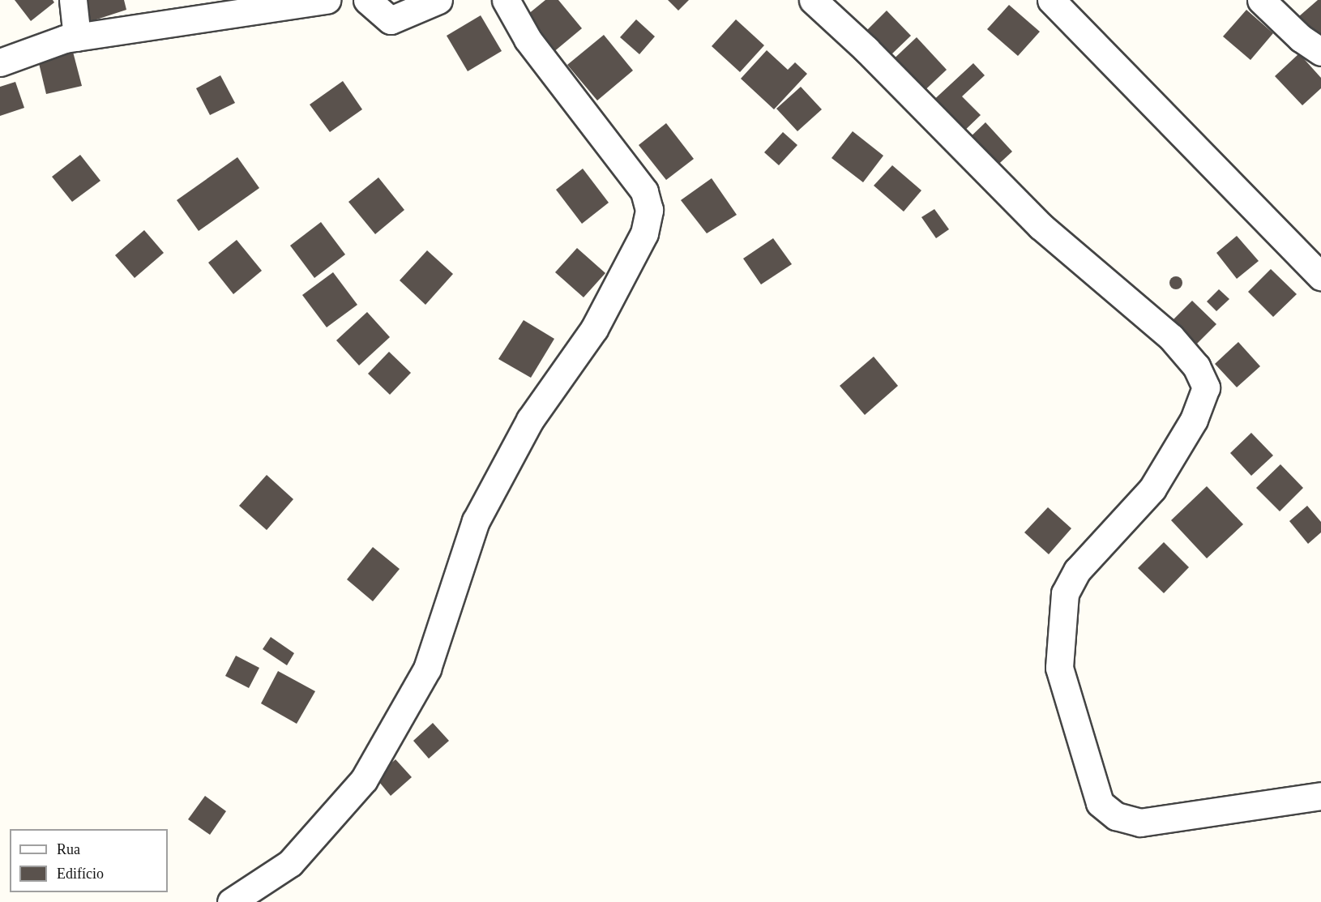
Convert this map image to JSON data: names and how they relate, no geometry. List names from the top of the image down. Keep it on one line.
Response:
{"legend":["Rua","Edifício"]}
